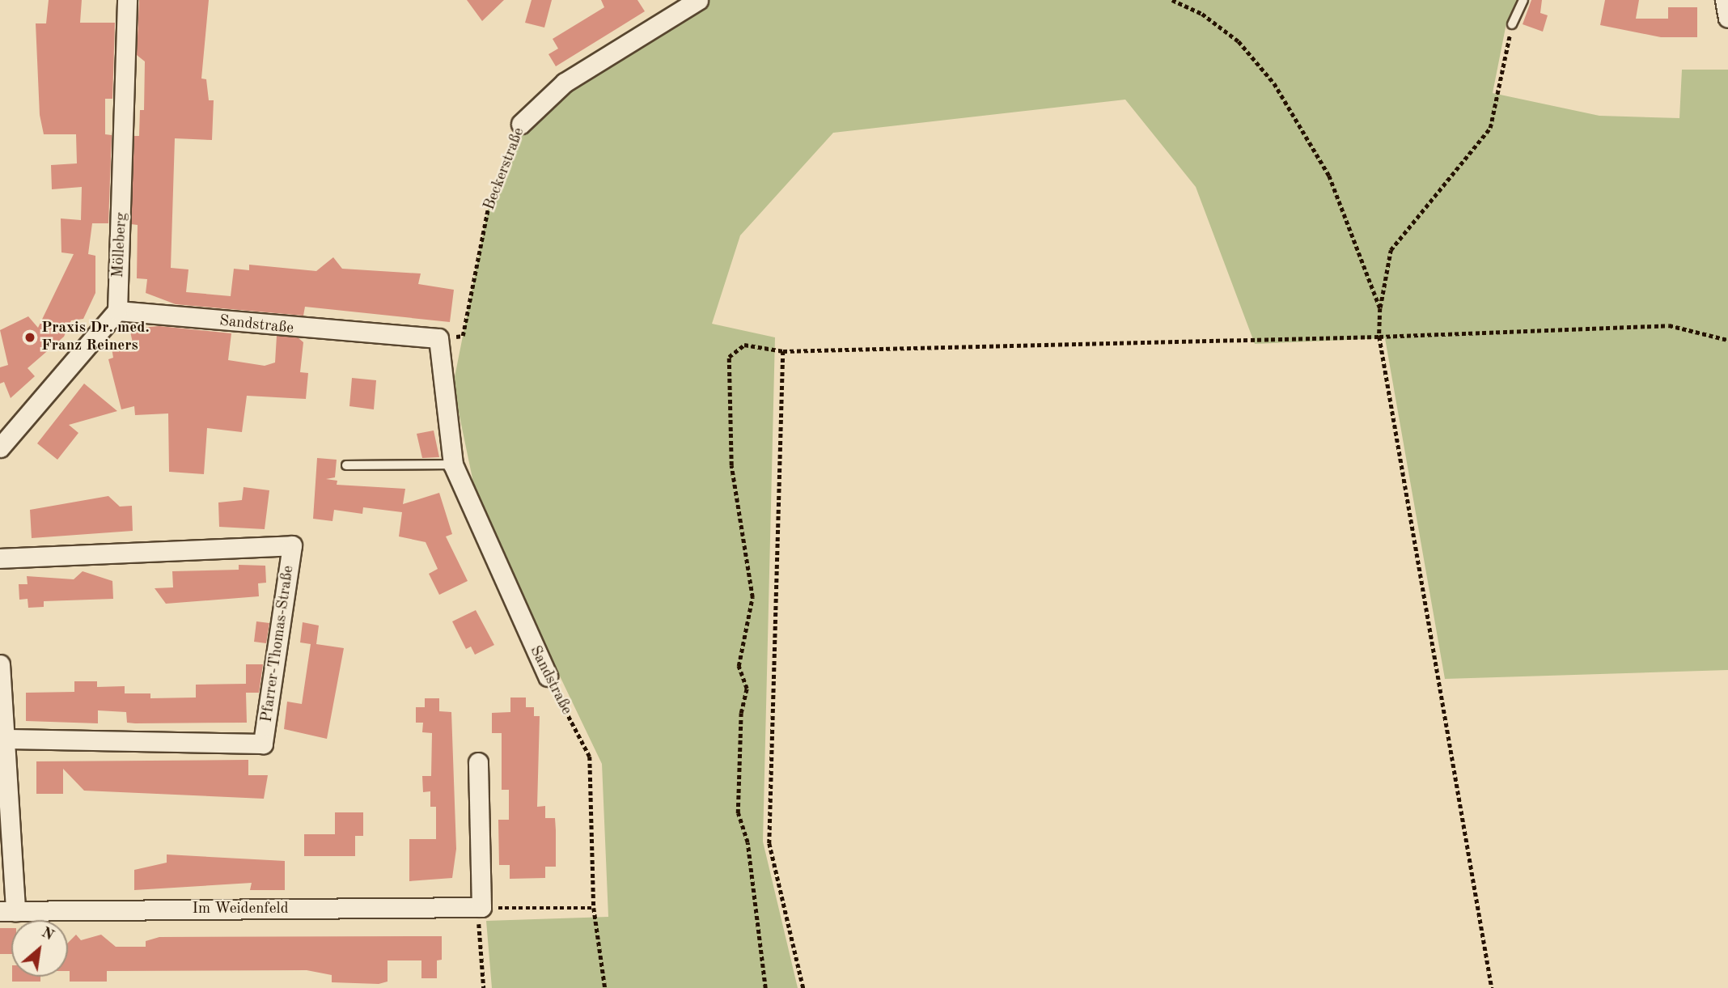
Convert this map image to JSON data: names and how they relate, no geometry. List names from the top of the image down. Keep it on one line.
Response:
{"streets":{"street":["Beckerstraße","Mölleberg","Sandstraße","Pfarrer-Thomas-Straße","Im Weidenfeld"]},"crossings":[["Beckerstraße","Sandstraße"],["Mölleberg","Sandstraße"]],"places":["Praxis Dr. med. Franz Reiners"],"north":"top right"}
